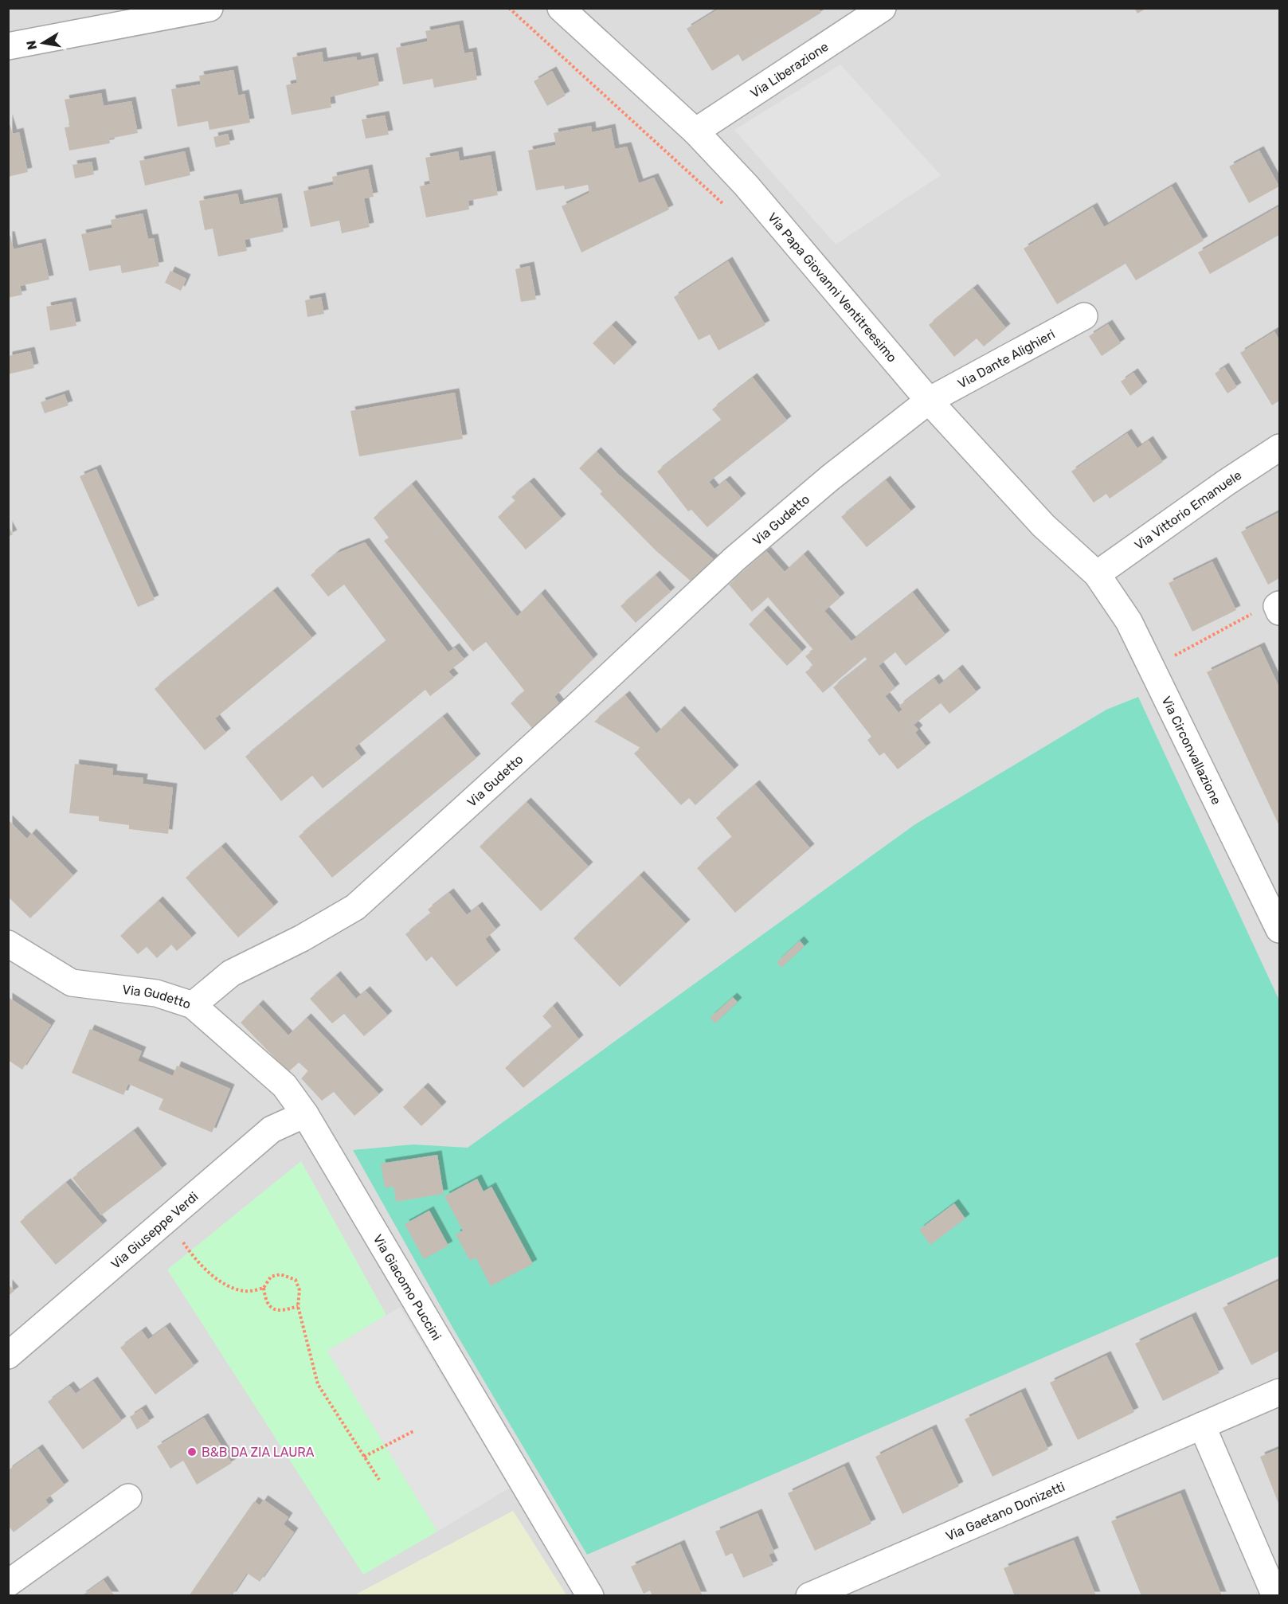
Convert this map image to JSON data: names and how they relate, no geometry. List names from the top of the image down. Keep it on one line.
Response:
{"streets":{"street":["Via Liberazione","Via Papa Giovanni Ventitreesimo","Via Dante Alighieri","Via Vittorio Emanuele","Via Gudetto","Via Circonvallazione","Via Giuseppe Verdi","Via Giacomo Puccini","Via Gaetano Donizetti"]},"crossings":[["Via Liberazione","Via Papa Giovanni Ventitreesimo"],["Via Papa Giovanni Ventitreesimo","Via Dante Alighieri"],["Via Papa Giovanni Ventitreesimo","Via Vittorio Emanuele"],["Via Papa Giovanni Ventitreesimo","Via Gudetto"],["Via Papa Giovanni Ventitreesimo","Via Circonvallazione"],["Via Dante Alighieri","Via Gudetto"],["Via Vittorio Emanuele","Via Circonvallazione"],["Via Gudetto","Via Giacomo Puccini"],["Via Giuseppe Verdi","Via Giacomo Puccini"]],"places":["B&B DA ZIA LAURA"],"north":"left"}
